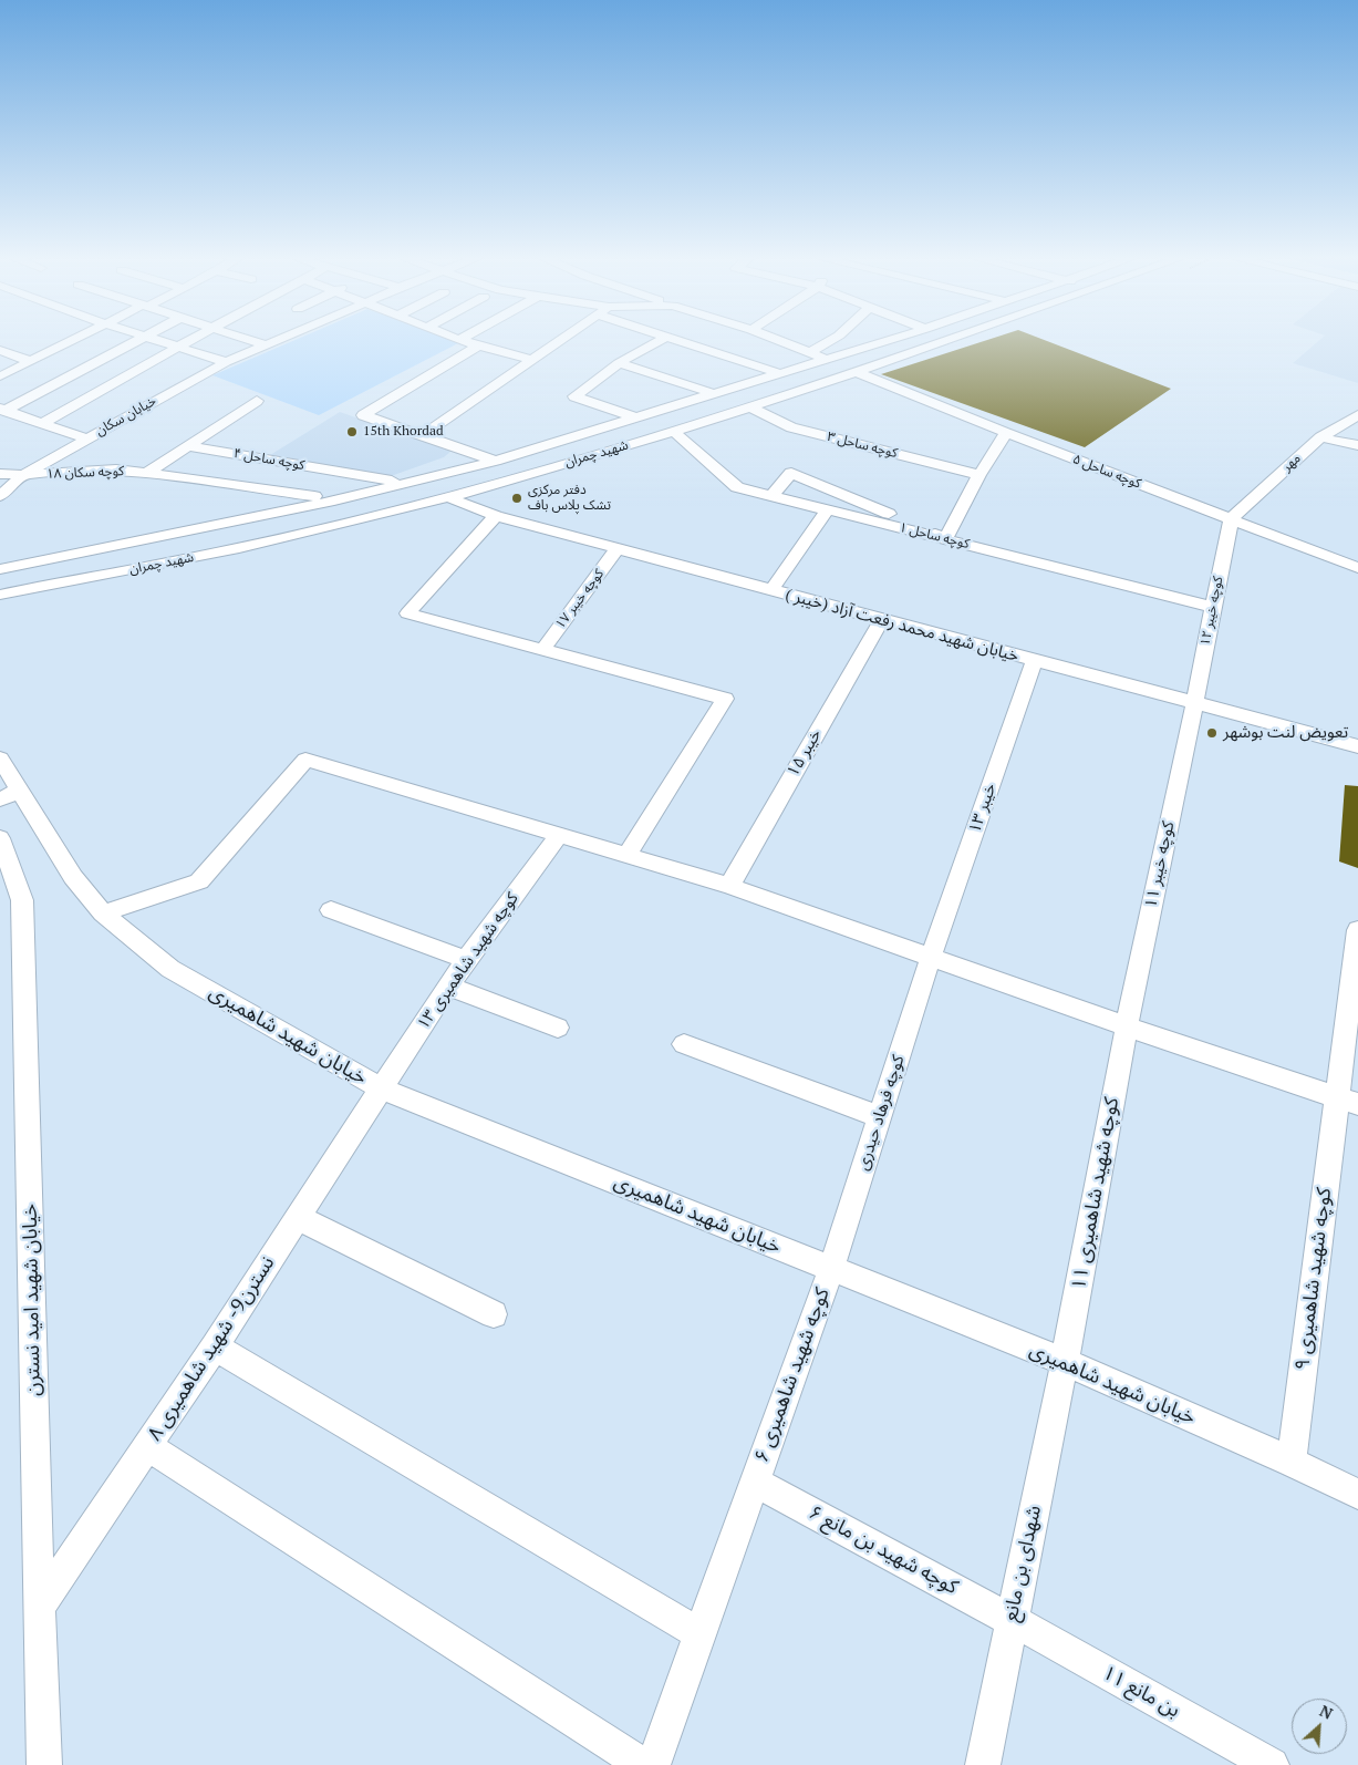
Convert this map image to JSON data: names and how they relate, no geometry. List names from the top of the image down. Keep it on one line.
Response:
{"streets":{"street":["خیابان سکان","کوچه ساحل ۳","شهید چمران","کوچه ساحل ۴","مهر","کوچه ساحل ۵","کوچه سکان ۱۸","کوچه ساحل ۱","کوچه خیبر ۱۷","کوچه خیبر ۱۲","( خیبر) خیابان شهید محمد رفعت آزاد","خیبر ۱۵","خیبر ۱۳","کوچه خیبر ۱۱","کوچه شهید شاهمیری ۱۳","خیابان شهید شاهمیری","کوچه فرهاد حیدری","کوچه شهید شاهمیری ۱۱","کوچه شهید شاهمیری ۹","خیابان شهید امید نسترن","نسترن9- شهید شاهمیری ۸","کوچه شهید شاهمیری ۶","کوچه شهید بن مانع ۶","شهدای بن مانع","بن مانع ۱۱"]},"crossings":[["خیابان سکان","کوچه سکان ۱۸"],["کوچه ساحل ۳","شهید چمران"],["شهید چمران","کوچه ساحل ۴"],["شهید چمران","کوچه ساحل ۵"],["شهید چمران","کوچه ساحل ۱"],["شهید چمران","( خیبر) خیابان شهید محمد رفعت آزاد"],["مهر","کوچه ساحل ۵"],["مهر","کوچه خیبر ۱۲"],["کوچه ساحل ۵","کوچه خیبر ۱۲"],["کوچه ساحل ۱","کوچه خیبر ۱۲"],["کوچه خیبر ۱۷","( خیبر) خیابان شهید محمد رفعت آزاد"],["کوچه خیبر ۱۲","( خیبر) خیابان شهید محمد رفعت آزاد"],["کوچه خیبر ۱۲","کوچه خیبر ۱۱"],["( خیبر) خیابان شهید محمد رفعت آزاد","خیبر ۱۵"],["( خیبر) خیابان شهید محمد رفعت آزاد","خیبر ۱۳"],["( خیبر) خیابان شهید محمد رفعت آزاد","کوچه خیبر ۱۱"],["خیبر ۱۳","کوچه فرهاد حیدری"],["کوچه خیبر ۱۱","کوچه شهید شاهمیری ۱۱"],["کوچه شهید شاهمیری ۱۳","خیابان شهید شاهمیری"],["کوچه شهید شاهمیری ۱۳","نسترن9- شهید شاهمیری ۸"],["خیابان شهید شاهمیری","کوچه فرهاد حیدری"],["خیابان شهید شاهمیری","کوچه شهید شاهمیری ۱۱"],["خیابان شهید شاهمیری","کوچه شهید شاهمیری ۹"],["خیابان شهید شاهمیری","نسترن9- شهید شاهمیری ۸"],["خیابان شهید شاهمیری","کوچه شهید شاهمیری ۶"],["خیابان شهید شاهمیری","شهدای بن مانع"],["کوچه فرهاد حیدری","کوچه شهید شاهمیری ۶"],["کوچه شهید شاهمیری ۱۱","شهدای بن مانع"],["خیابان شهید امید نسترن","نسترن9- شهید شاهمیری ۸"],["کوچه شهید شاهمیری ۶","کوچه شهید بن مانع ۶"],["کوچه شهید بن مانع ۶","شهدای بن مانع"],["کوچه شهید بن مانع ۶","بن مانع ۱۱"],["شهدای بن مانع","بن مانع ۱۱"]],"places":["15th Khordad","دفتر مرکزی تشک پلاس باف","تعویض لنت بوشهر"],"north":"top right"}
